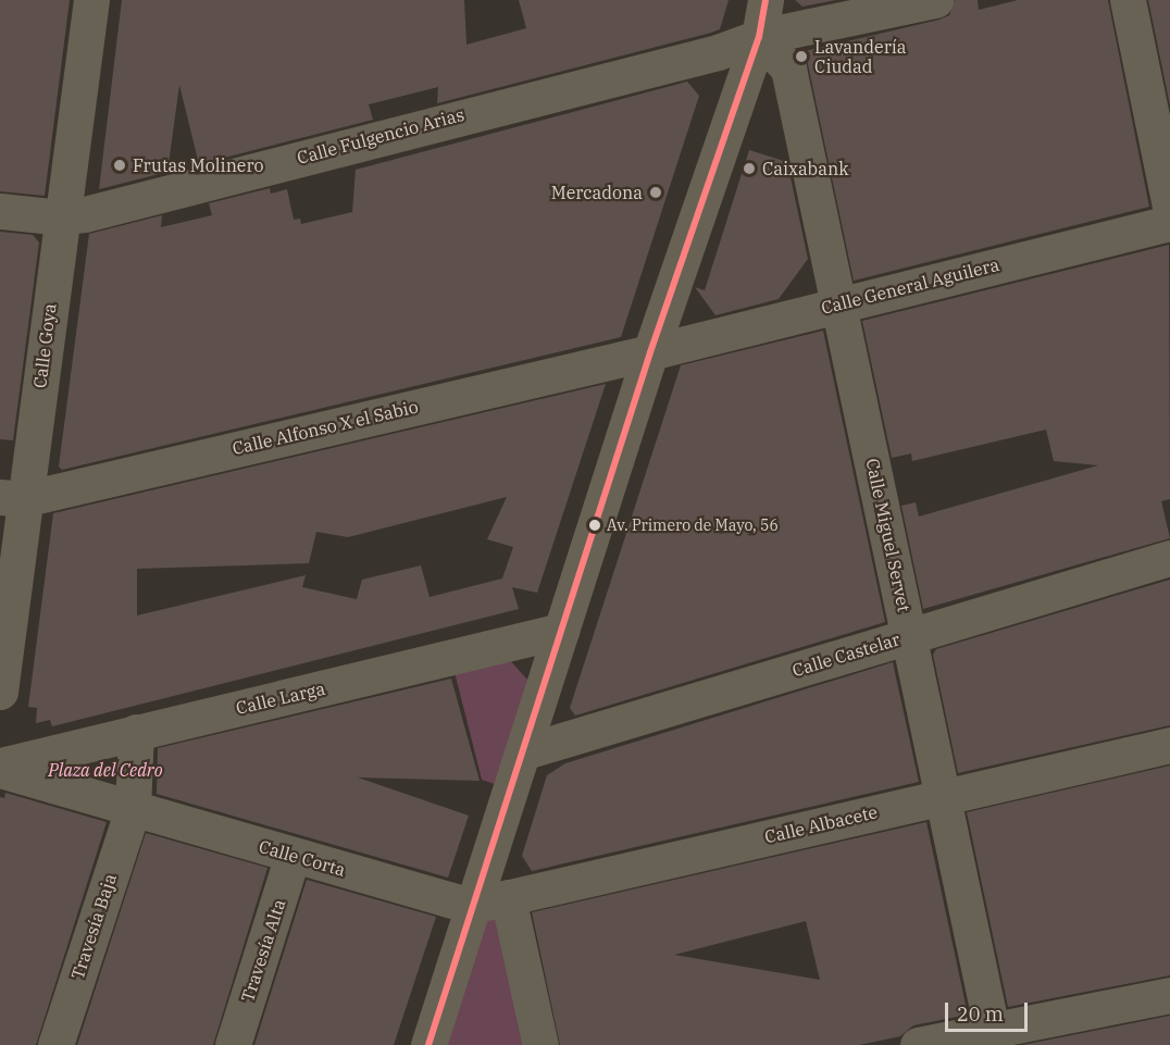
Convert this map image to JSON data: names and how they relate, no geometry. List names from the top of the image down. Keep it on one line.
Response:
{"streets":{"street":["Calle Fulgencio Arias","Calle General Aguilera","Calle Goya","Calle Alfonso X el Sabio","Calle Miguel Servet","Calle Castelar","Calle Larga","Calle Albacete","Calle Corta","Travesía Baja","Travesía Alta"]},"crossings":[["Calle Fulgencio Arias","Calle Goya"],["Calle Fulgencio Arias","Calle Miguel Servet"],["Calle General Aguilera","Calle Alfonso X el Sabio"],["Calle General Aguilera","Calle Miguel Servet"],["Calle Goya","Calle Alfonso X el Sabio"],["Calle Miguel Servet","Calle Castelar"],["Calle Miguel Servet","Calle Albacete"],["Calle Albacete","Calle Corta"],["Calle Corta","Travesía Baja"],["Calle Corta","Travesía Alta"]],"parks":["Plaza del Cedro"],"places":["Lavandería Ciudad","Frutas Molinero","Caixabank","Mercadona","Av. Primero de Mayo, 56"],"scale_bar":"20 m"}
